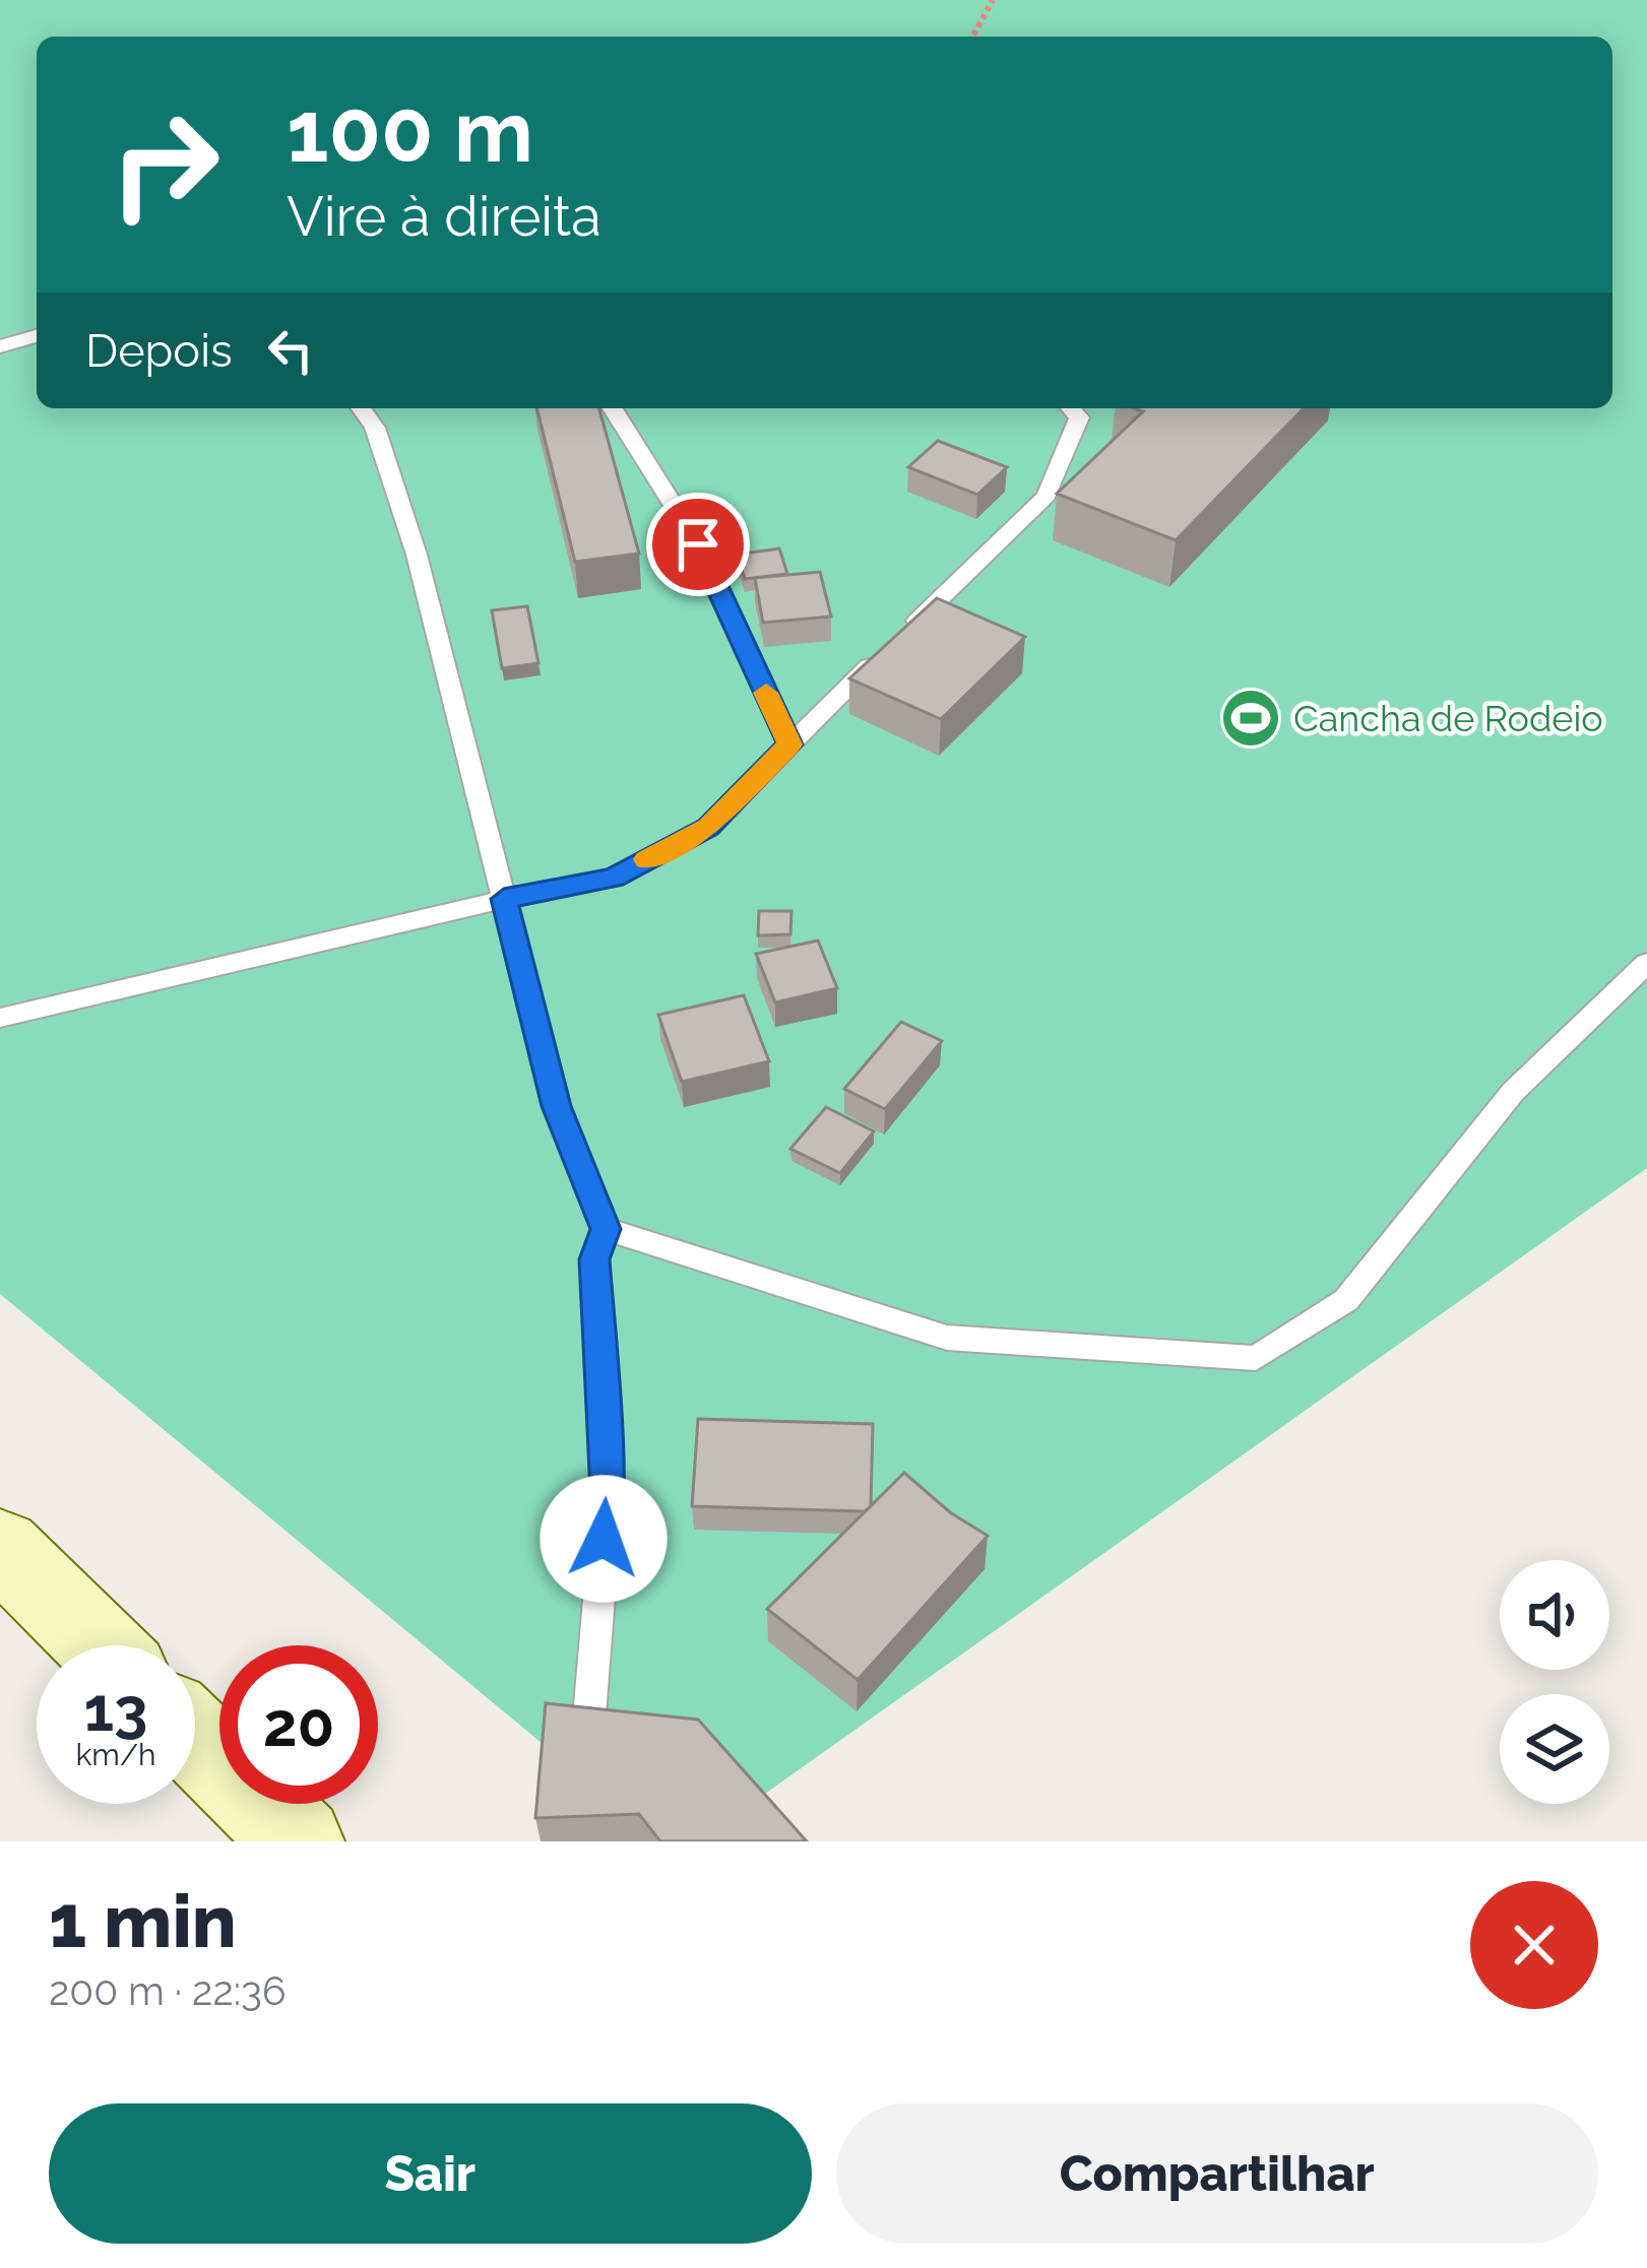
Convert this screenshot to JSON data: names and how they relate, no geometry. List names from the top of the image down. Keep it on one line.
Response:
{"places":{"sports":["Cancha de Rodeio"]},"page":{"turn":["100 m","Vire à direita"],"then":"Depois","speed":"13 km/h","limit":"20","heading":["1 min","200 m · 22:36"],"buttons":["Sair","Compartilhar"]}}
